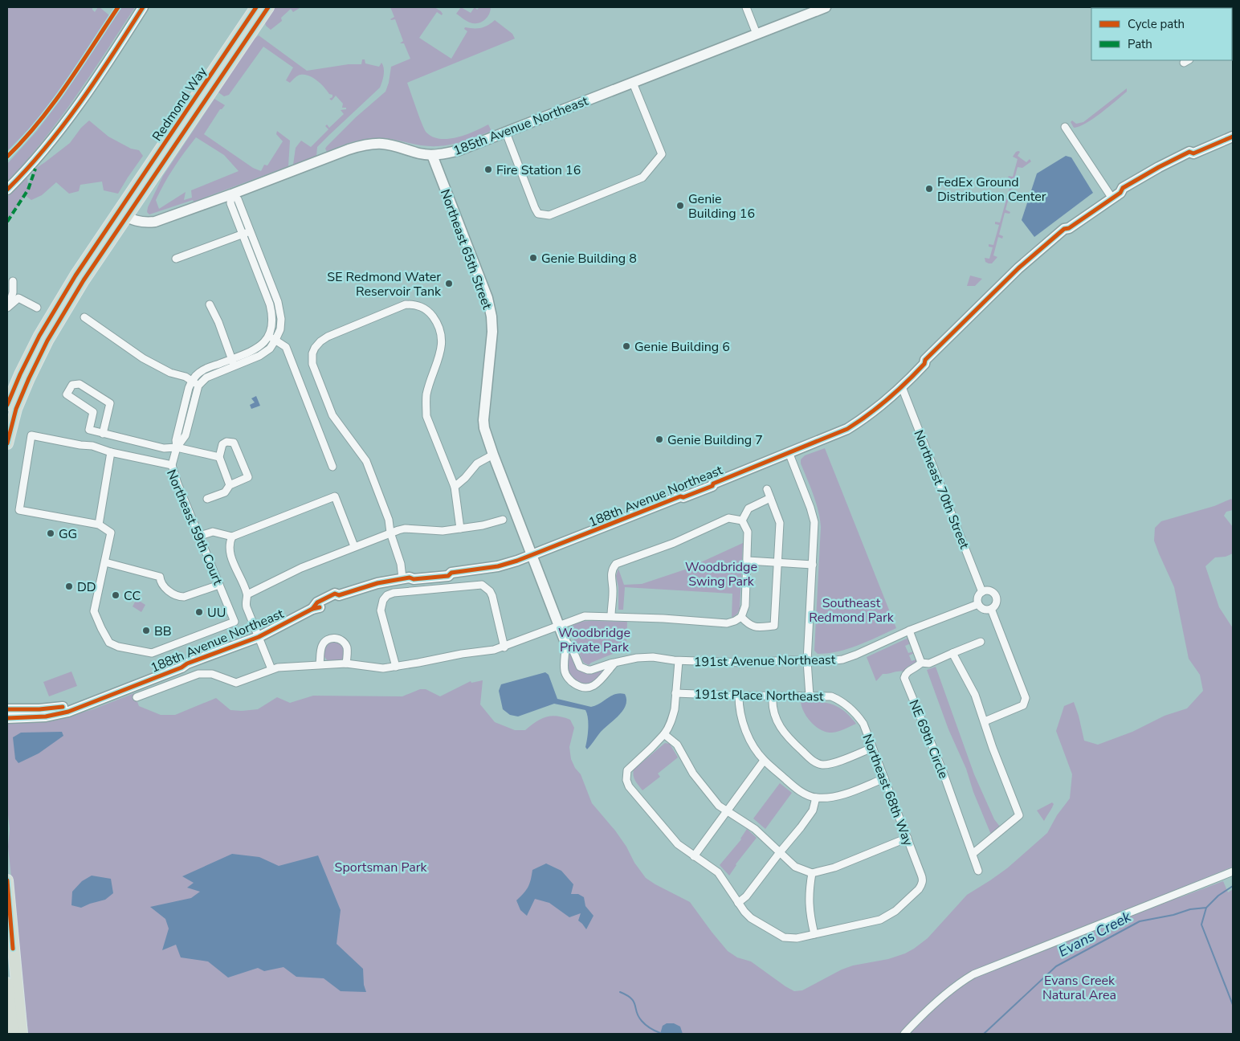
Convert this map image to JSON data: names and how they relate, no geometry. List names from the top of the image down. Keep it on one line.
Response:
{"streets":{"main road":["Redmond Way"],"street":["185th Avenue Northeast","Northeast 65th Street","Northeast 70th Street","188th Avenue Northeast","Northeast 59th Court","191st Avenue Northeast","191st Place Northeast","NE 69th Circle","Northeast 68th Way"]},"crossings":[["Redmond Way","185th Avenue Northeast"],["185th Avenue Northeast","Northeast 65th Street"],["Northeast 65th Street","188th Avenue Northeast"],["Northeast 65th Street","191st Avenue Northeast"],["Northeast 70th Street","188th Avenue Northeast"],["Northeast 70th Street","191st Avenue Northeast"],["191st Place Northeast","Northeast 68th Way"]],"water":["Evans Creek"],"parks":["Woodbridge Swing Park","Southeast Redmond Park","Woodbridge Private Park","Sportsman Park","Evans Creek Natural Area"],"places":["Fire Station 16","FedEx Ground Distribution Center","Genie Building 16","Genie Building 8","SE Redmond Water Reservoir Tank","Genie Building 6","Genie Building 7","GG","DD","CC","UU","BB"],"legend":["Cycle path","Path"]}
